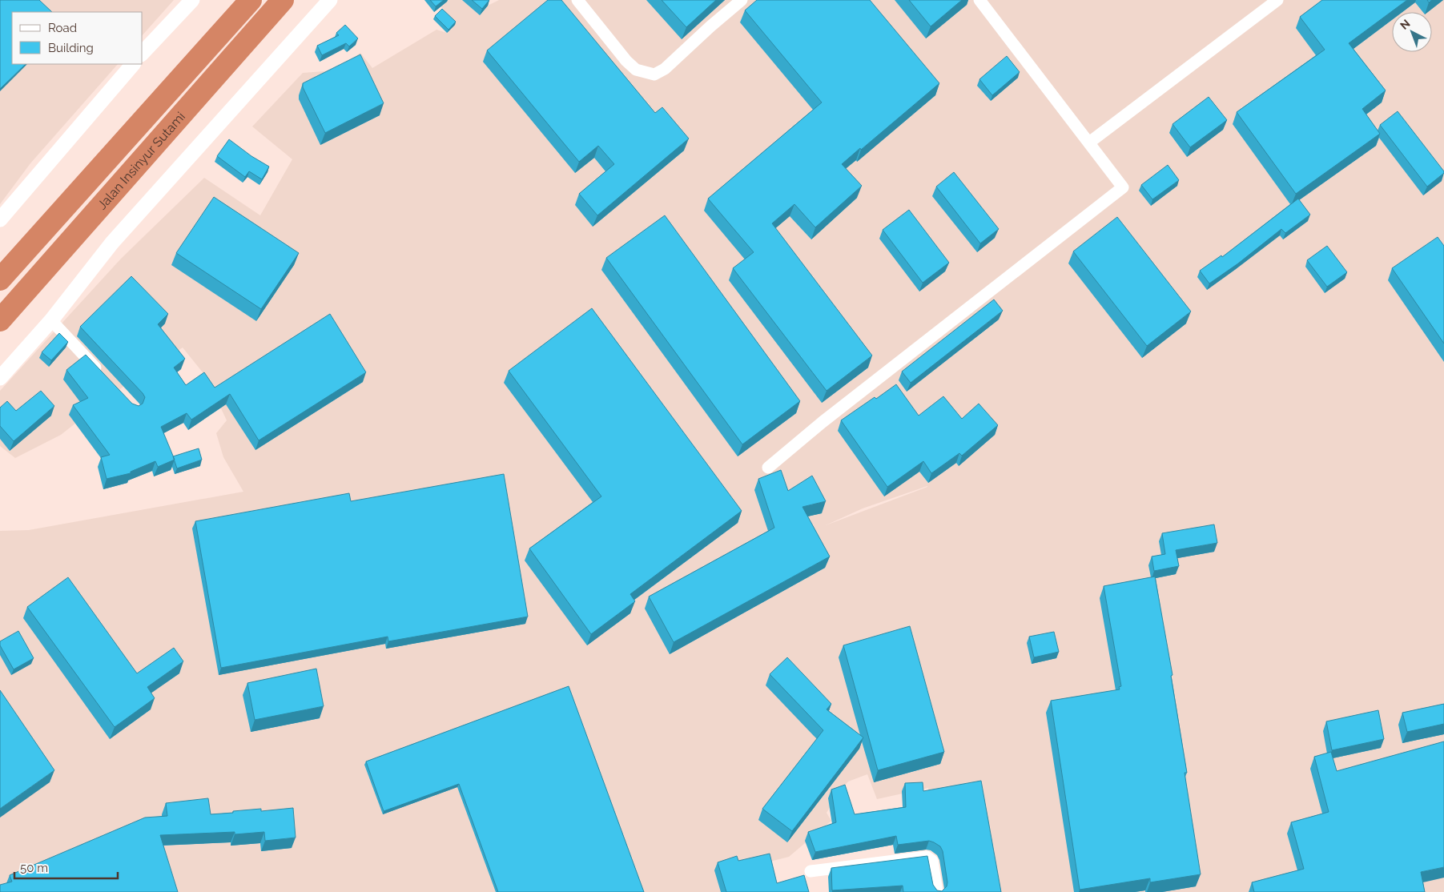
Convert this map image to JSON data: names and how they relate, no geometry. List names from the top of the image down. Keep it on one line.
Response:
{"streets":{"highway":["Jalan Insinyur Sutami"]},"legend":["Road","Building"],"scale_bar":"50 m","north":"top left"}
